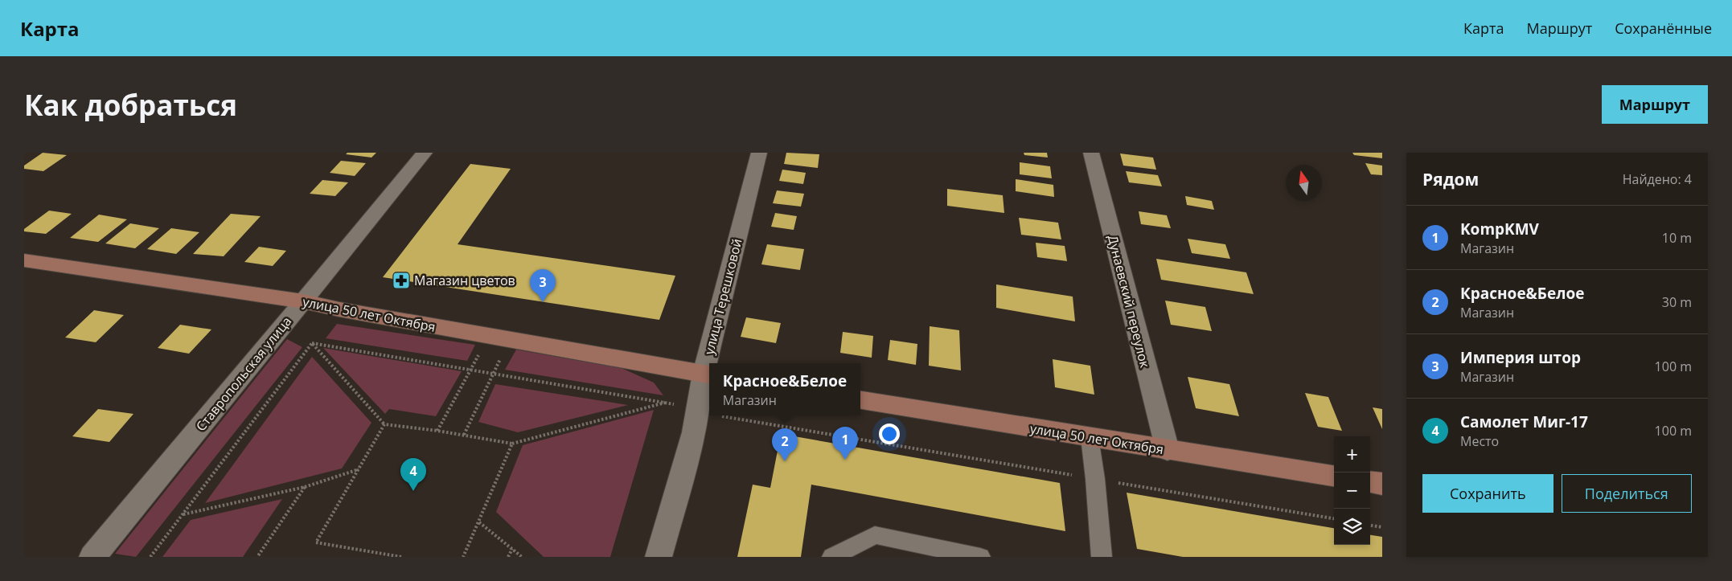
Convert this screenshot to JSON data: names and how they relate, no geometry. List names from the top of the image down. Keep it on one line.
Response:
{"streets":{"main road":["улица 50 лет Октября"],"street":["улица Терешковой","Дунаевский переулок","Ставропольская улица"]},"crossings":[["улица Терешковой","улица 50 лет Октября"],["Дунаевский переулок","улица 50 лет Октября"],["улица 50 лет Октября","Ставропольская улица"]],"places":{"pharmacy":["Магазин цветов"]},"north":"top","page":{"header":"Карта","nav":["Карта","Маршрут","Сохранённые"],"buttons":["Маршрут",["Сохранить","Поделиться"]],"title":"Как добраться","heading":["Рядом","Найдено: 4"],"list":[{"mark":"1","name":"KompKMV","note":"Магазин","value":"10 m"},{"mark":"2","name":"Красное&Белое","note":"Магазин","value":"30 m"},{"mark":"3","name":"Империя штор","note":"Магазин","value":"100 m"},{"mark":"4","name":"Самолет Миг-17","note":"Место","value":"100 m"}],"pins":["3","1","2","4"],"popup":["Красное&Белое","Магазин"],"map_buttons":["+","−"]}}
